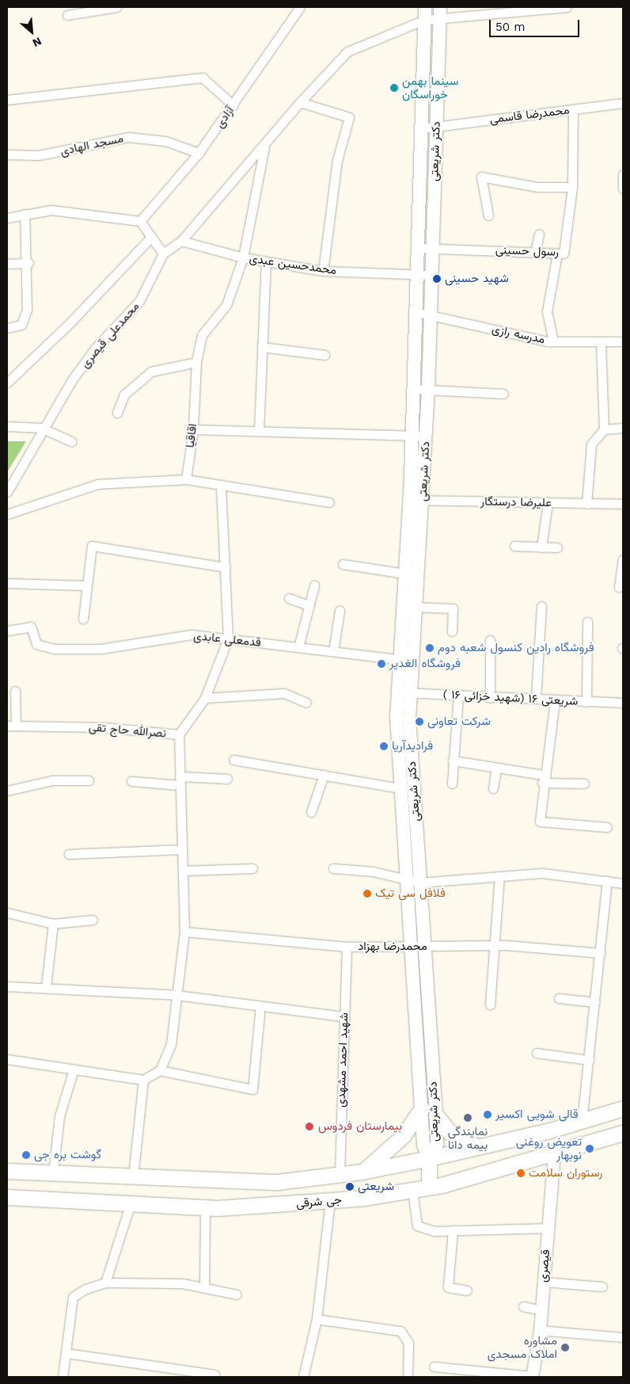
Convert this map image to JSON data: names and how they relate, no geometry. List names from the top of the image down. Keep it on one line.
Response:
{"streets":{"main road":["دکتر شریعتی","جی شرقی"],"street":["محمدرضا قاسمی","آزادی","مسجد الهادی","رسول حسینی","محمدحسین عبدی","مدرسه رازی","محمدعلی قیصری","اقاقیا","علیرضا درستگار","قدمعلی عابدی","شریعتی ۱۶ (شهید خزائی ۱۶ )","نصرالله حاج تقی","محمدرضا بهزاد","شهید احمد مشهدی","قیصری"]},"crossings":[["محمدرضا قاسمی","دکتر شریعتی"],["محمدرضا قاسمی","رسول حسینی"],["آزادی","مسجد الهادی"],["دکتر شریعتی","رسول حسینی"],["دکتر شریعتی","محمدحسین عبدی"],["دکتر شریعتی","مدرسه رازی"],["دکتر شریعتی","محمدعلی قیصری"],["دکتر شریعتی","علیرضا درستگار"],["دکتر شریعتی","قدمعلی عابدی"],["دکتر شریعتی","شریعتی ۱۶ (شهید خزائی ۱۶ )"],["دکتر شریعتی","محمدرضا بهزاد"],["دکتر شریعتی","جی شرقی"],["محمدحسین عبدی","محمدعلی قیصری"],["محمدحسین عبدی","اقاقیا"],["محمدعلی قیصری","اقاقیا"],["قدمعلی عابدی","نصرالله حاج تقی"],["محمدرضا بهزاد","شهید احمد مشهدی"],["شهید احمد مشهدی","جی شرقی"],["جی شرقی","قیصری"]],"places":["سینما بهمن خوراسگان","شهید حسینی","فروشگاه رادین کنسول شعبه دوم","فروشگاه الغدیر","شرکت تعاونی","فرادیدآریا","فلافل سی تیک","قالی شویی اکسیر","نمایندگی بیمه دانا","بیمارستان فردوس","تعویض روغنی نوبهار","گوشت بره جی","رستوران سلامت","شریعتی","مشاوره املاک مسجدی"],"scale_bar":"50 m","north":"bottom right"}
